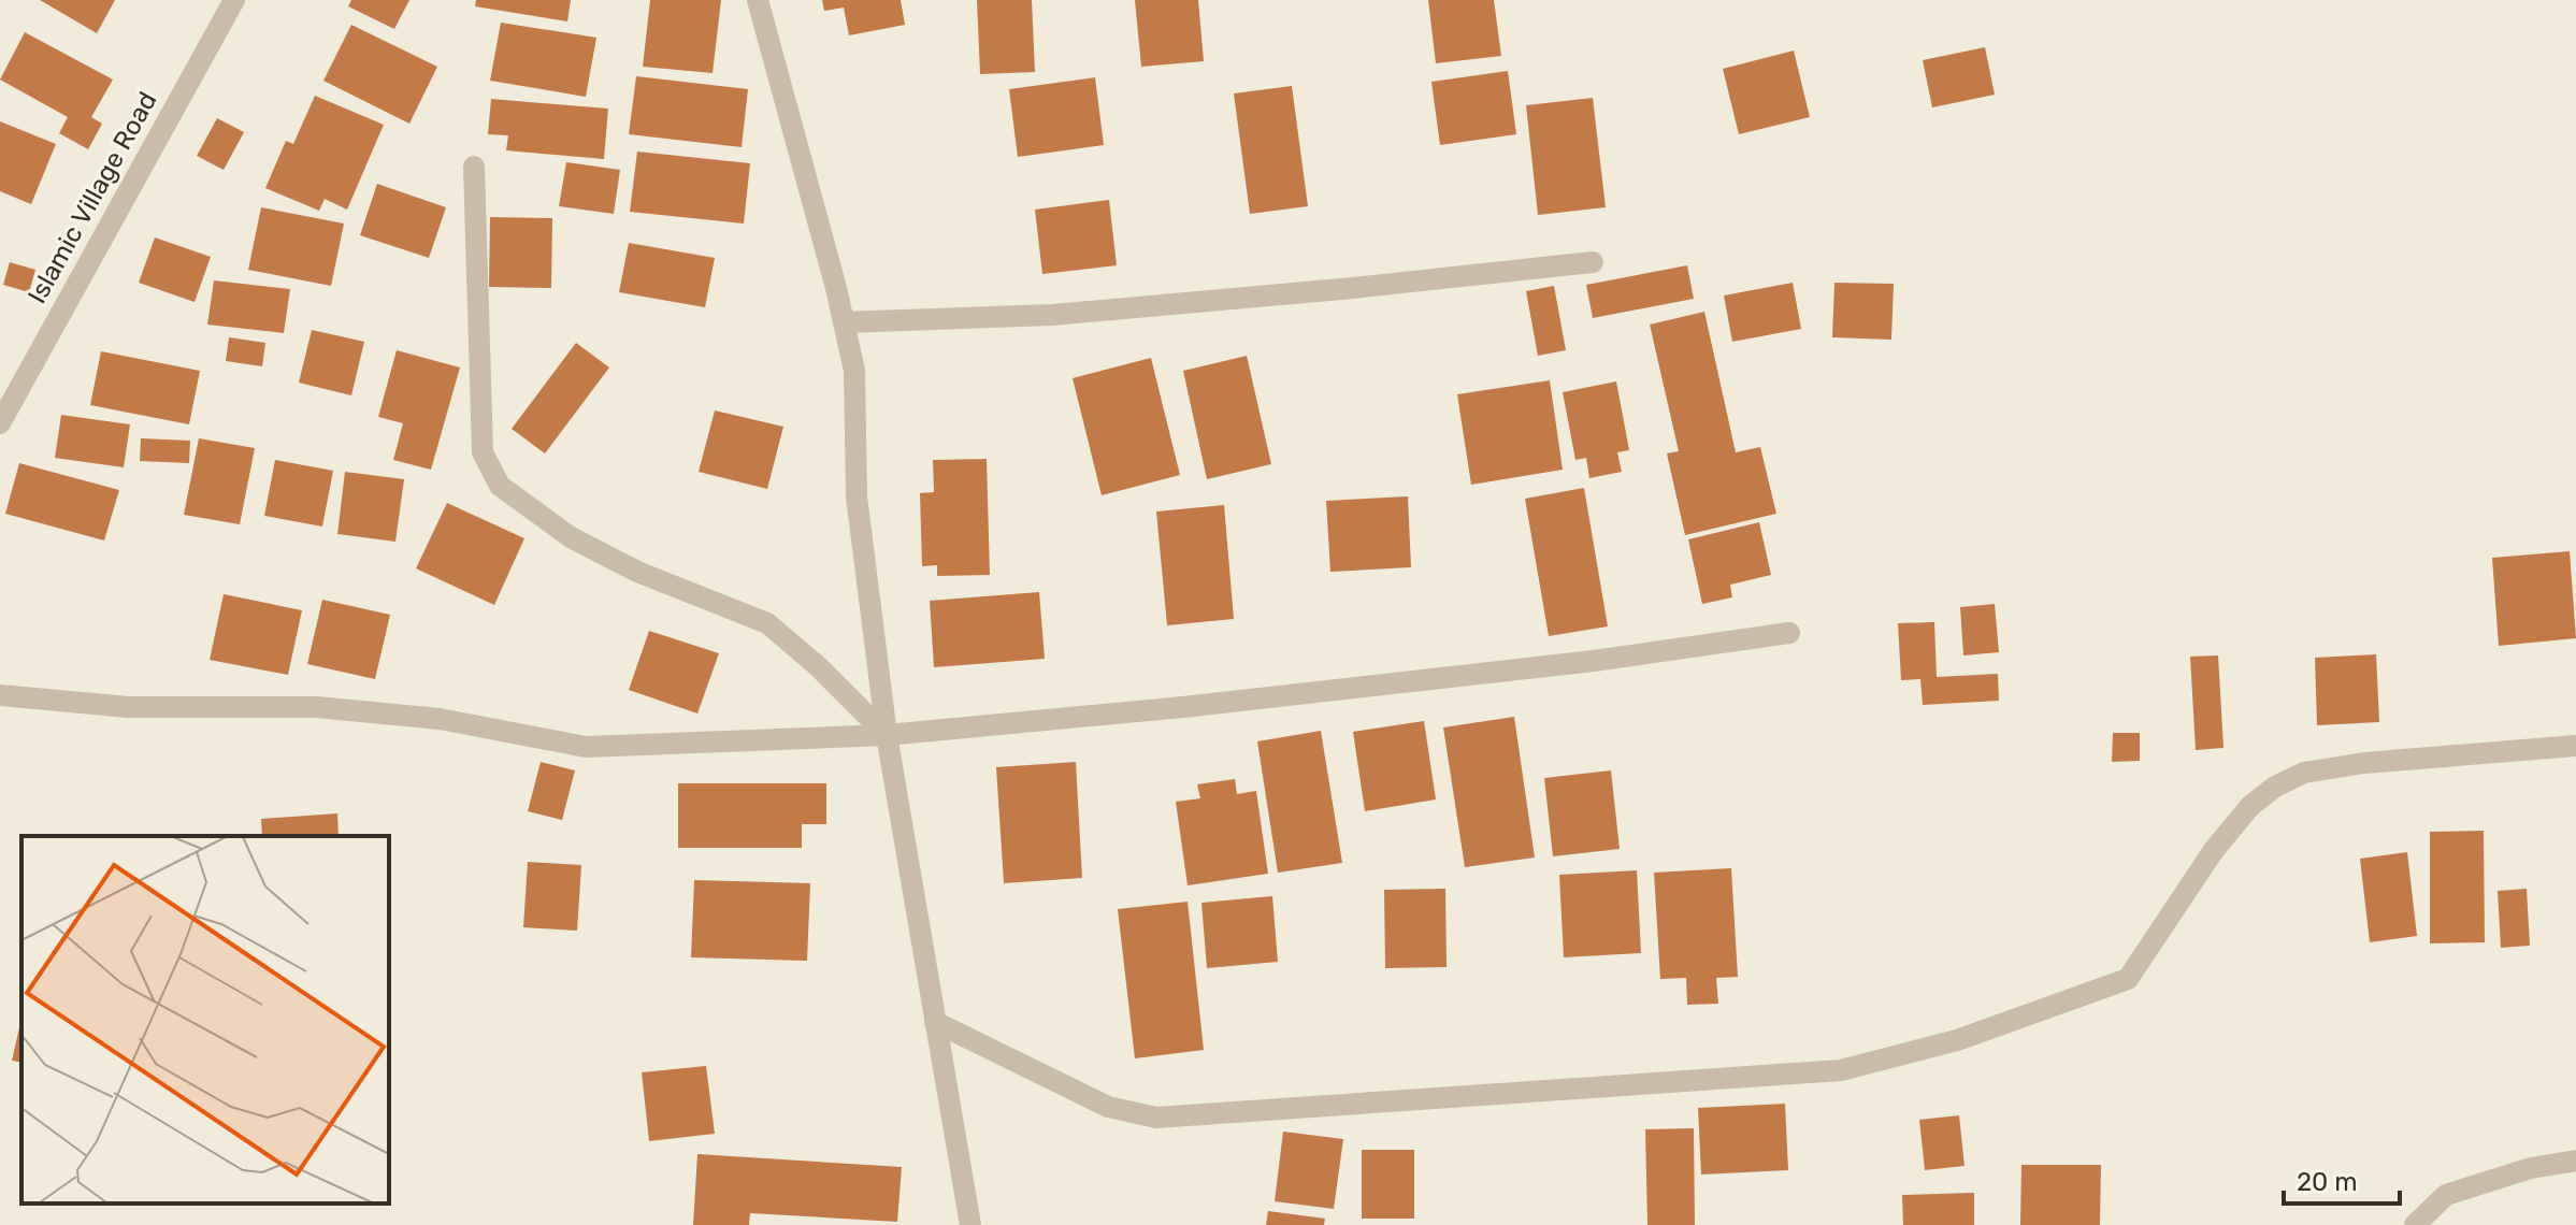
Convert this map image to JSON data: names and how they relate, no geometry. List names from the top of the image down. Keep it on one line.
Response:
{"streets":{"street":["Islamic Village Road"]},"scale_bar":"20 m"}
